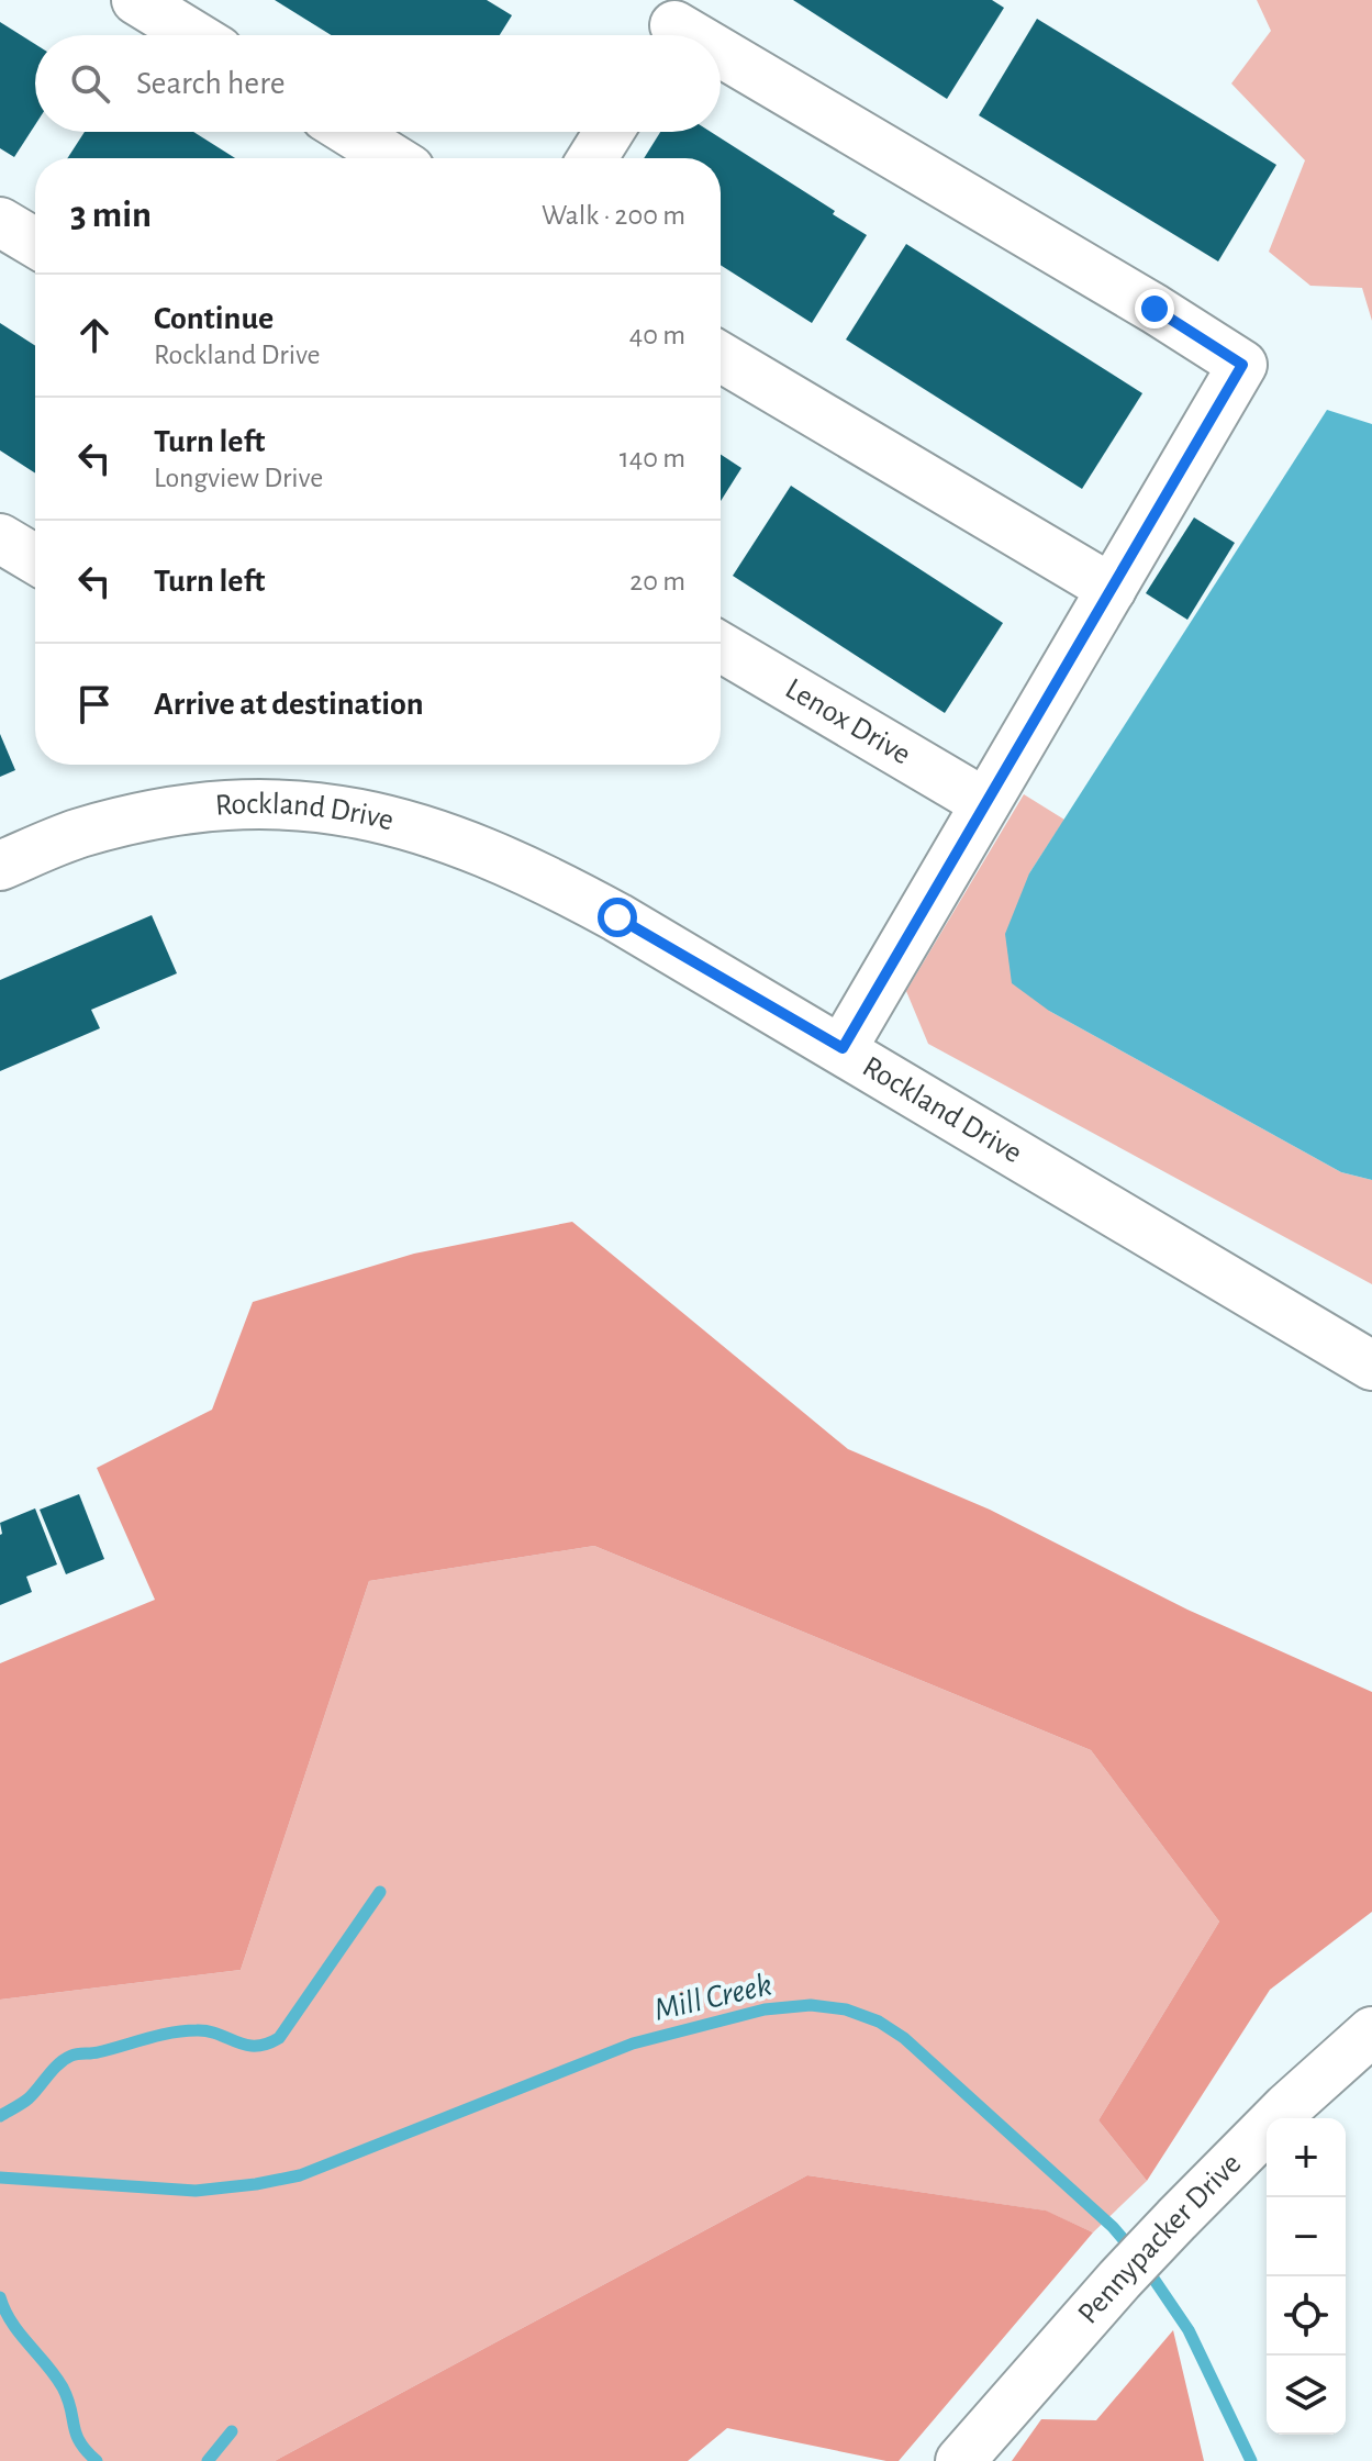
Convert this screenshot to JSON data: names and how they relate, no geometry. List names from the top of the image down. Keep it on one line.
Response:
{"streets":{"street":["Lenox Drive","Rockland Drive","Pennypacker Drive"]},"water":["Mill Creek"],"page":{"search":"Search here","heading":["3 min","Walk · 200 m"],"list":[["Continue","Rockland Drive","40 m"],["Turn left","Longview Drive","140 m"],["Turn left","20 m"],"Arrive at destination"],"map_buttons":["+","−"]}}
